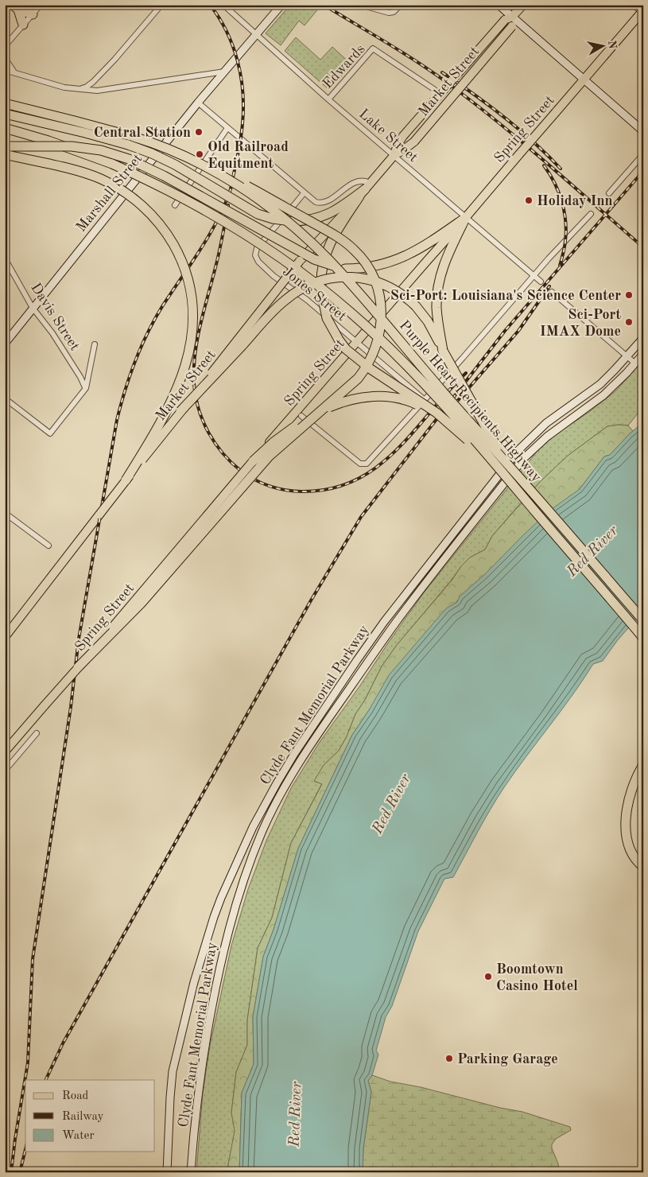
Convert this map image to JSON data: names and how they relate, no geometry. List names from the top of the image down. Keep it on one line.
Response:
{"streets":{"highway":["Purple Heart Recipients Highway"],"main road":["Market Street","Spring Street","Marshall Street","Clyde Fant Memorial Parkway"],"street":["Edwards","Lake Street","Jones Street","Davis Street"]},"crossings":[["Edwards","Lake Street"],["Market Street","Lake Street"],["Spring Street","Lake Street"],["Spring Street","Jones Street"],["Lake Street","Marshall Street"],["Marshall Street","Davis Street"]],"water":["Red River"],"places":["Central Station","Old Railroad Equitment","Holiday Inn","Sci-Port: Louisiana's Science Center","Sci-Port IMAX Dome","Boomtown Casino Hotel","Parking Garage"],"legend":["Road","Railway","Water"],"north":"right"}
